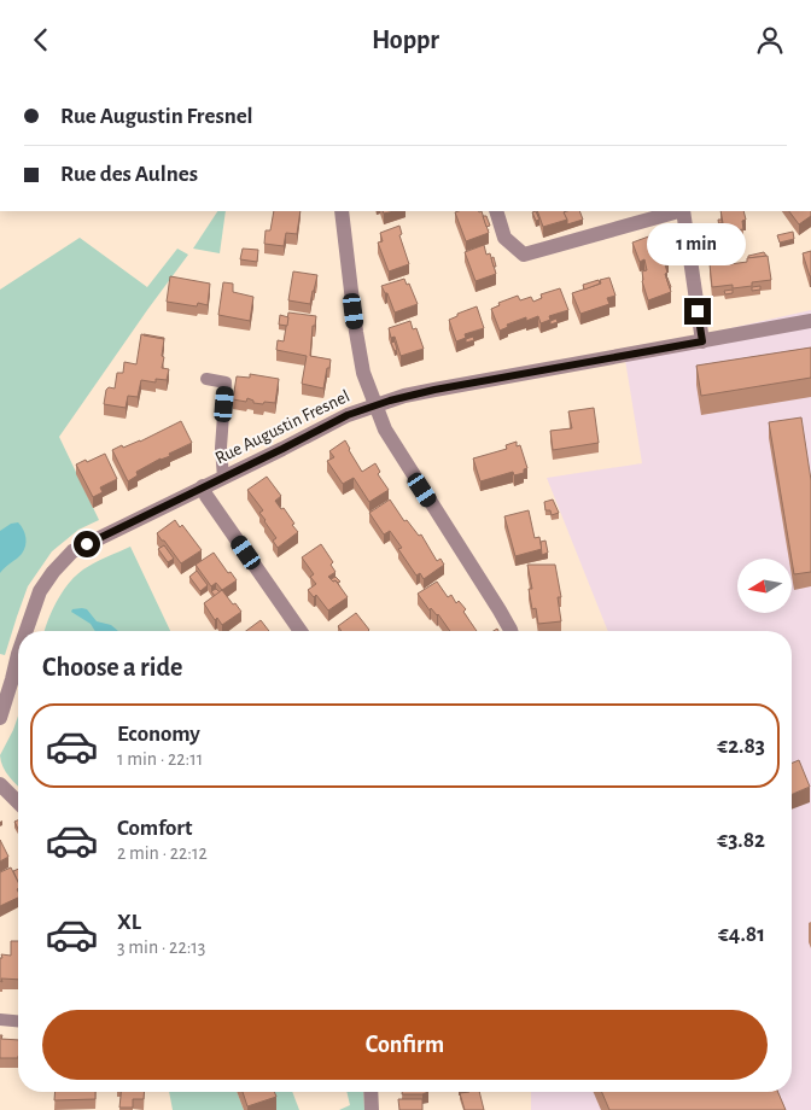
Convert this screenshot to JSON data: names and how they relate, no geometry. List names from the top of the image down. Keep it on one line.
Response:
{"streets":{"street":["Rue Augustin Fresnel"]},"north":"left","page":{"header":"Hoppr","banner":["Rue Augustin Fresnel","Rue des Aulnes"],"bubble":"1 min","heading":"Choose a ride","list":[{"name":"Economy","note":"1 min · 22:11","value":"€2.83"},{"name":"Comfort","note":"2 min · 22:12","value":"€3.82"},{"name":"XL","note":"3 min · 22:13","value":"€4.81"}],"buttons":"Confirm"}}
